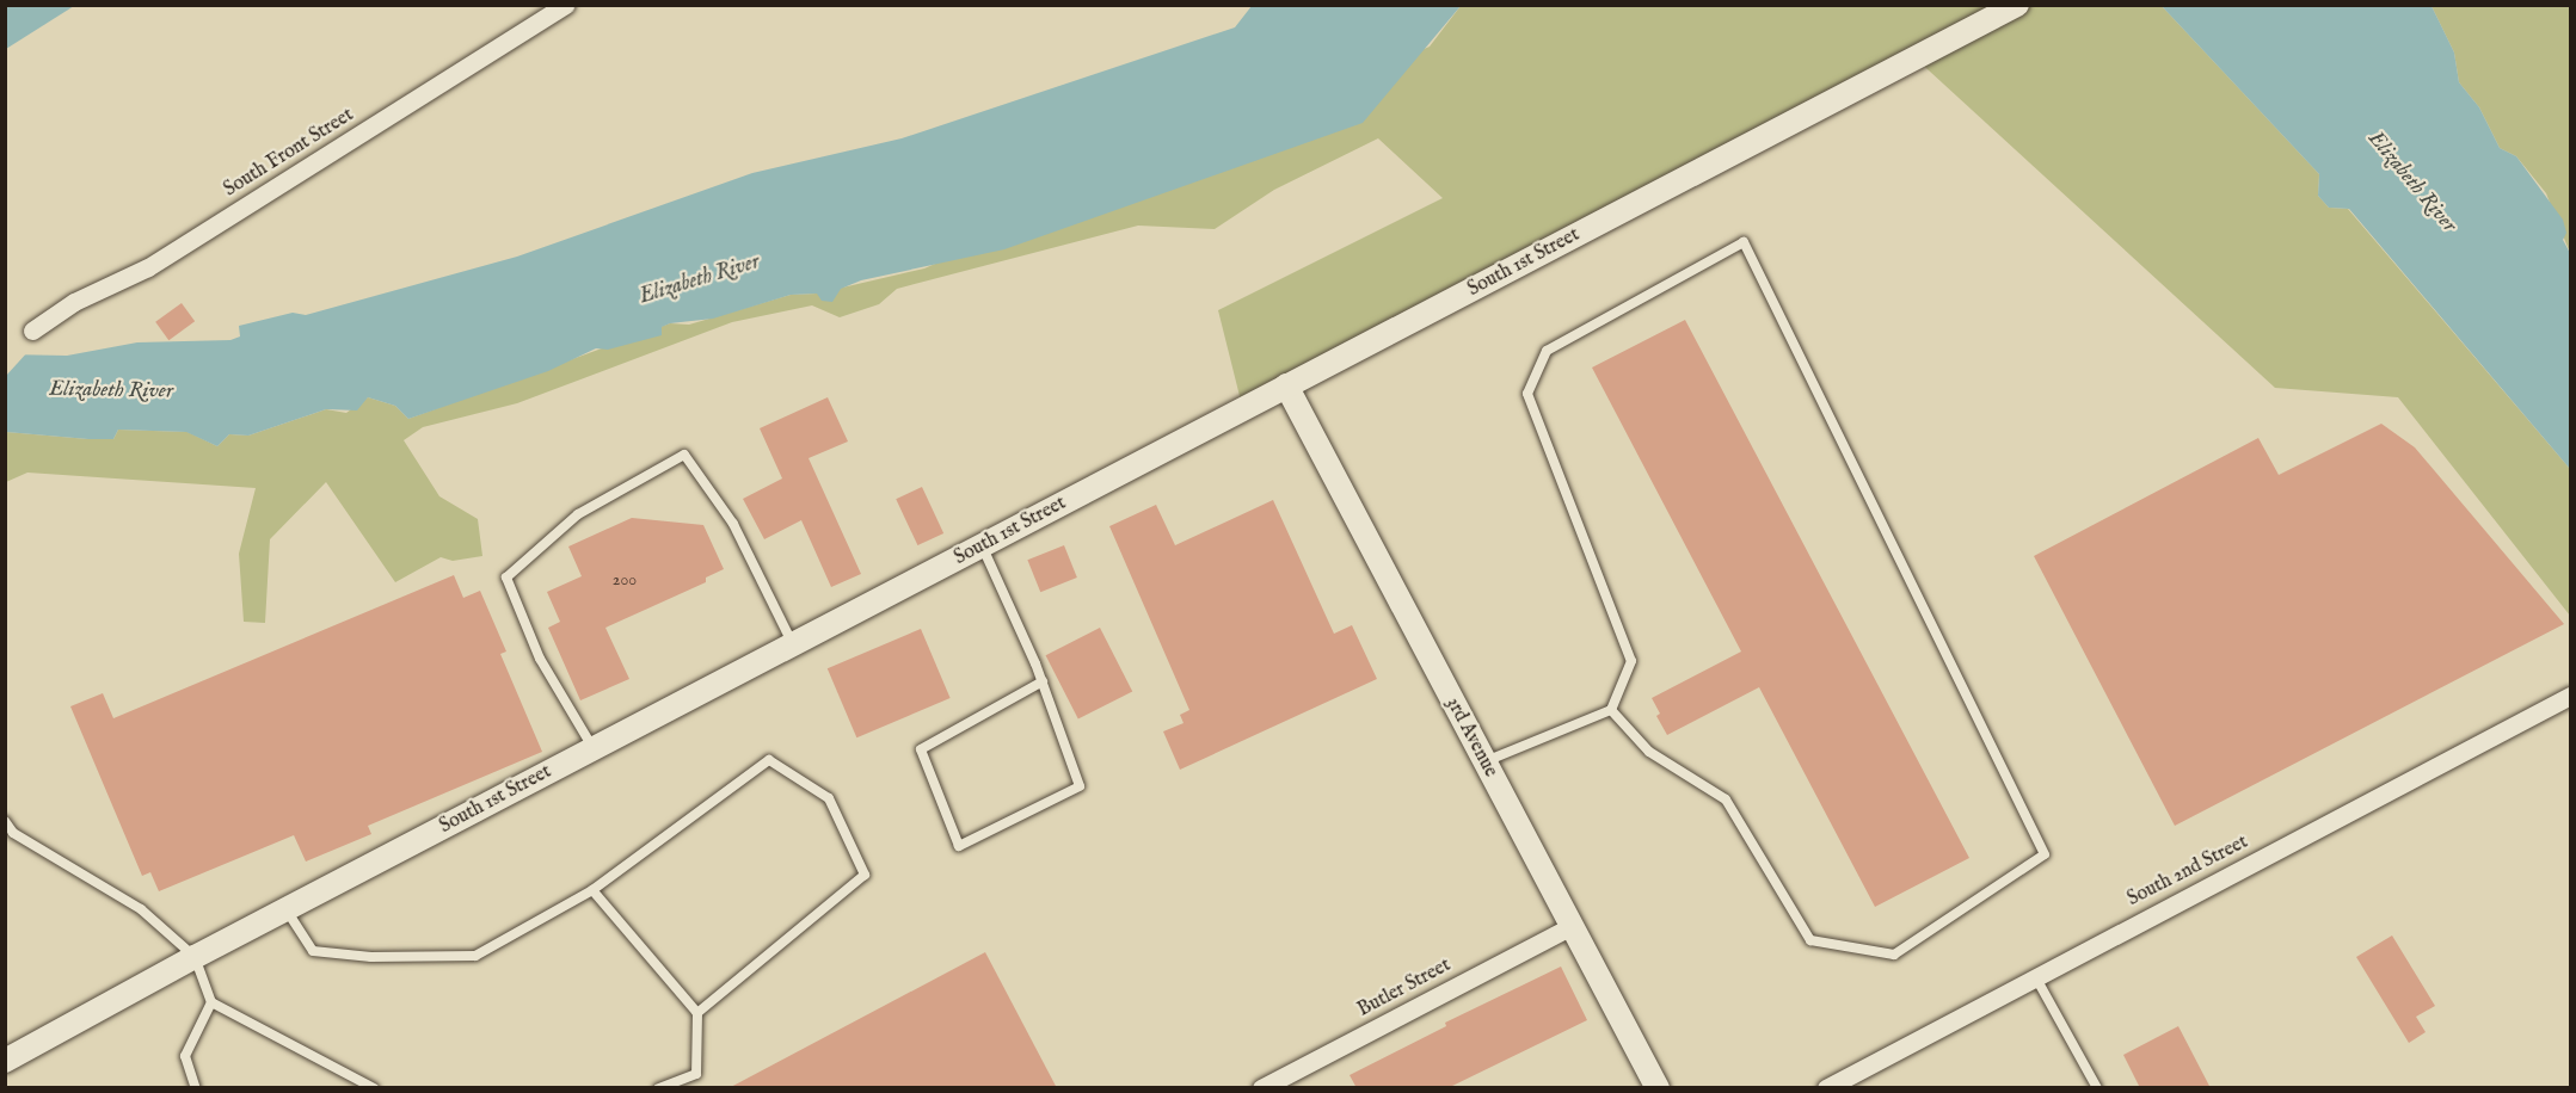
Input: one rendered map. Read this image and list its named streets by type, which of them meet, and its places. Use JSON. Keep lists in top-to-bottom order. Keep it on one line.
{"streets":{"street":["South Front Street","South 1st Street","3rd Avenue","South 2nd Street","Butler Street"]},"crossings":[["South 1st Street","3rd Avenue"],["3rd Avenue","Butler Street"]],"water":["Elizabeth River"],"house_numbers":["200"]}
